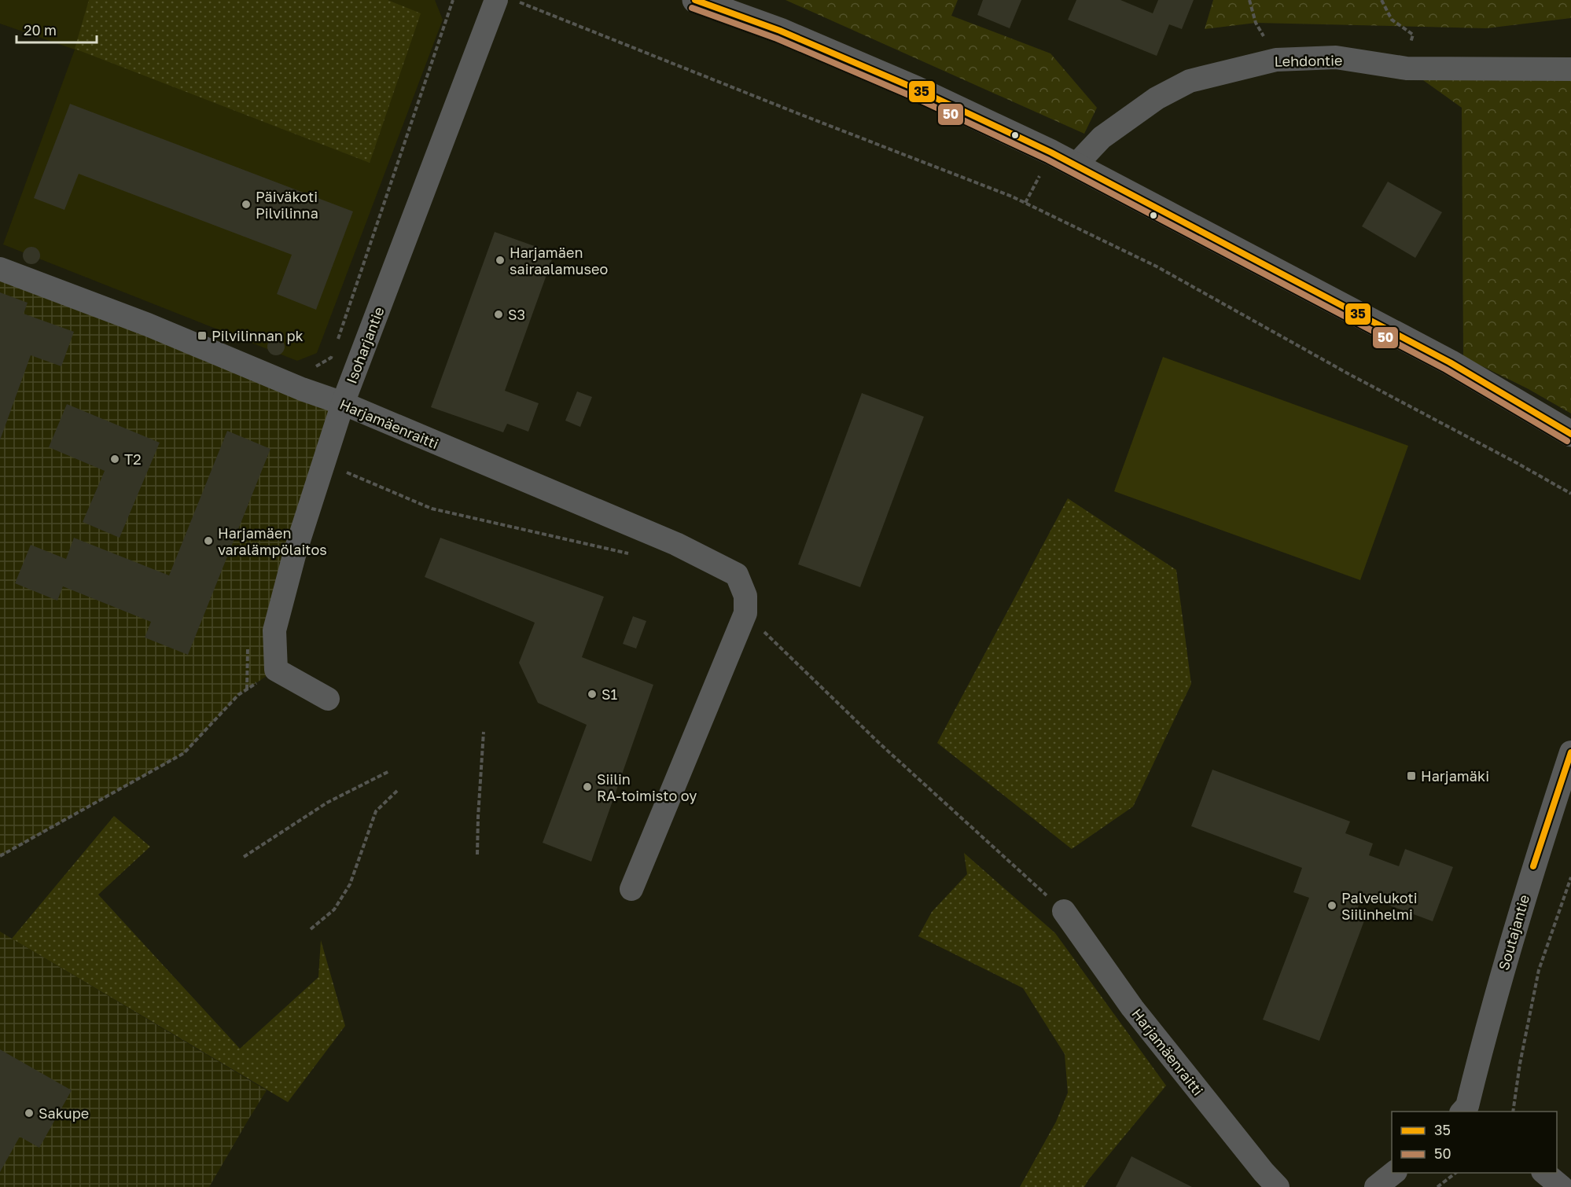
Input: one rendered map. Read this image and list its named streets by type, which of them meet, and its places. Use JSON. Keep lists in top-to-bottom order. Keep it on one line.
{"streets":{"street":["Lehdontie","Isoharjantie","Harjamäenraitti","Soutajantie"]},"crossings":[["Isoharjantie","Harjamäenraitti"]],"places":{"other":["Päiväkoti Pilvilinna","Harjamäen sairaalamuseo","S3","T2","Harjamäen varalämpölaitos","S1","Siilin RA-toimisto oy","Palvelukoti Siilinhelmi","Sakupe"],"transit":["Pilvilinnan pk","Harjamäki"]},"lines":["transit line 35","transit line 50"],"legend":["35","50"],"scale_bar":"20 m"}
